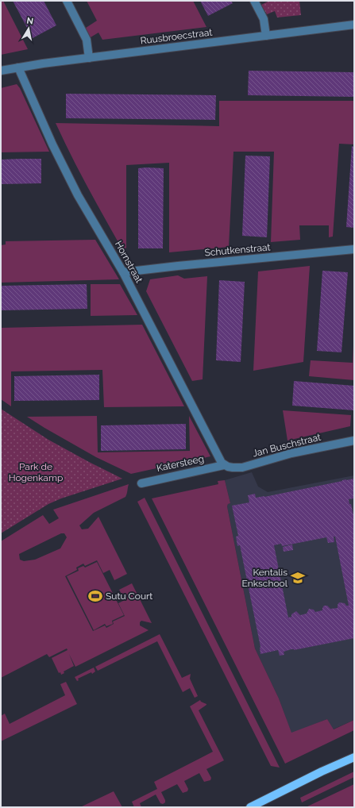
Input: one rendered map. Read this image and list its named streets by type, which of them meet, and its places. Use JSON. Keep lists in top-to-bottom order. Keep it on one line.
{"streets":{"street":["Ruusbroecstraat","Schutkenstraat","Hornstraat","Jan Buschstraat","Katersteeg"]},"crossings":[["Ruusbroecstraat","Hornstraat"],["Schutkenstraat","Hornstraat"],["Hornstraat","Jan Buschstraat"],["Hornstraat","Katersteeg"],["Jan Buschstraat","Katersteeg"]],"parks":["Park de Hogenkamp"],"places":{"school or university":["Kentalis Enkschool"],"sports":["Sutu Court"]},"north":"top"}
